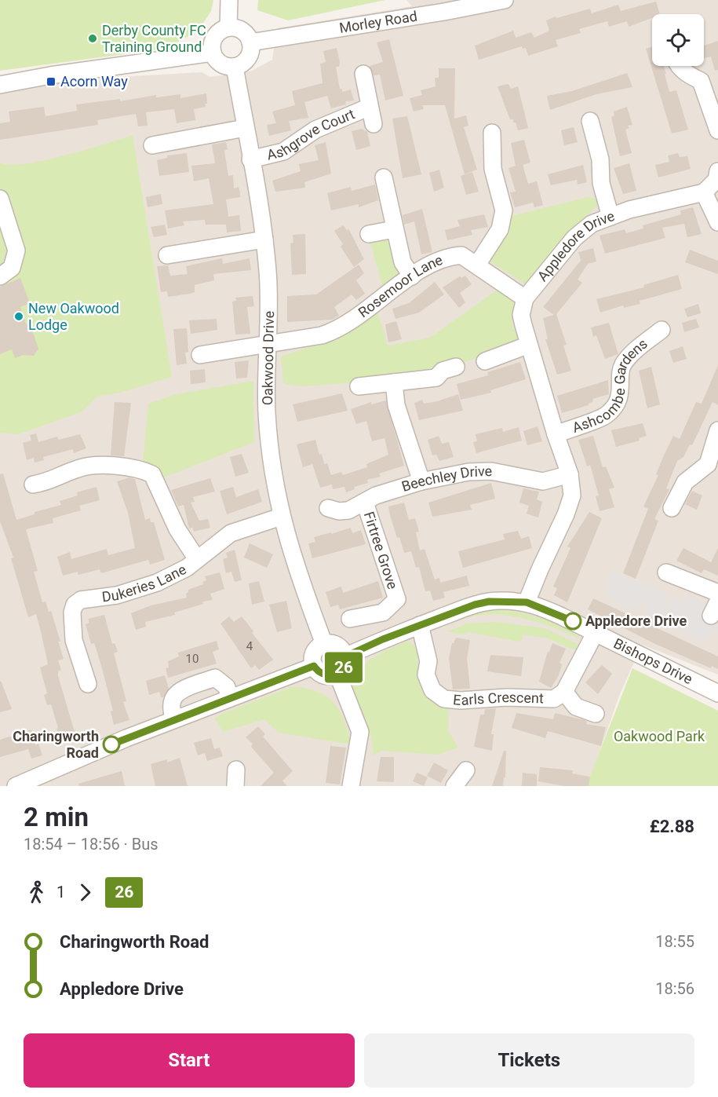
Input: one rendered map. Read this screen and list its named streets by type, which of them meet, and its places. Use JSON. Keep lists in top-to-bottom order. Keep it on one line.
{"streets":{"street":["Morley Road","Ashgrove Court","Appledore Drive","Rosemoor Lane","Oakwood Drive","Ashcombe Gardens","Beechley Drive","Firtree Grove","Dukeries Lane","Bishops Drive","Earls Crescent"]},"crossings":[["Morley Road","Oakwood Drive"],["Ashgrove Court","Oakwood Drive"],["Appledore Drive","Rosemoor Lane"],["Rosemoor Lane","Oakwood Drive"],["Oakwood Drive","Dukeries Lane"],["Oakwood Drive","Bishops Drive"],["Beechley Drive","Firtree Grove"],["Bishops Drive","Earls Crescent"]],"parks":["Oakwood Park"],"places":{"other":["Derby County FC Training Ground","New Oakwood Lodge","Appledore Drive","Charingworth Road"],"transit":["Acorn Way"]},"lines":["bus line 26"],"house_numbers":["4","10"],"page":{"on_map":"26","heading":["2 min","18:54 – 18:56 · Bus","£2.88"],"legs":["1","26"],"list":[{"name":"Charingworth Road","value":"18:55"},{"name":"Appledore Drive","value":"18:56"}],"buttons":["Start","Tickets"]}}
